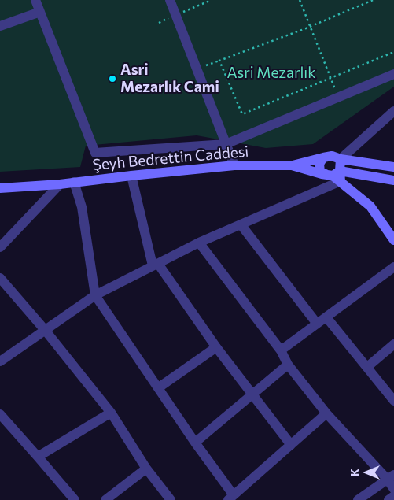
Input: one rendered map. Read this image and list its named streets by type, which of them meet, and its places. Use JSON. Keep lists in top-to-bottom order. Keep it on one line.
{"streets":{"main road":["Şeyh Bedrettin Caddesi"]},"parks":["Asri Mezarlık"],"places":["Asri Mezarlık Cami"],"north":"left"}
